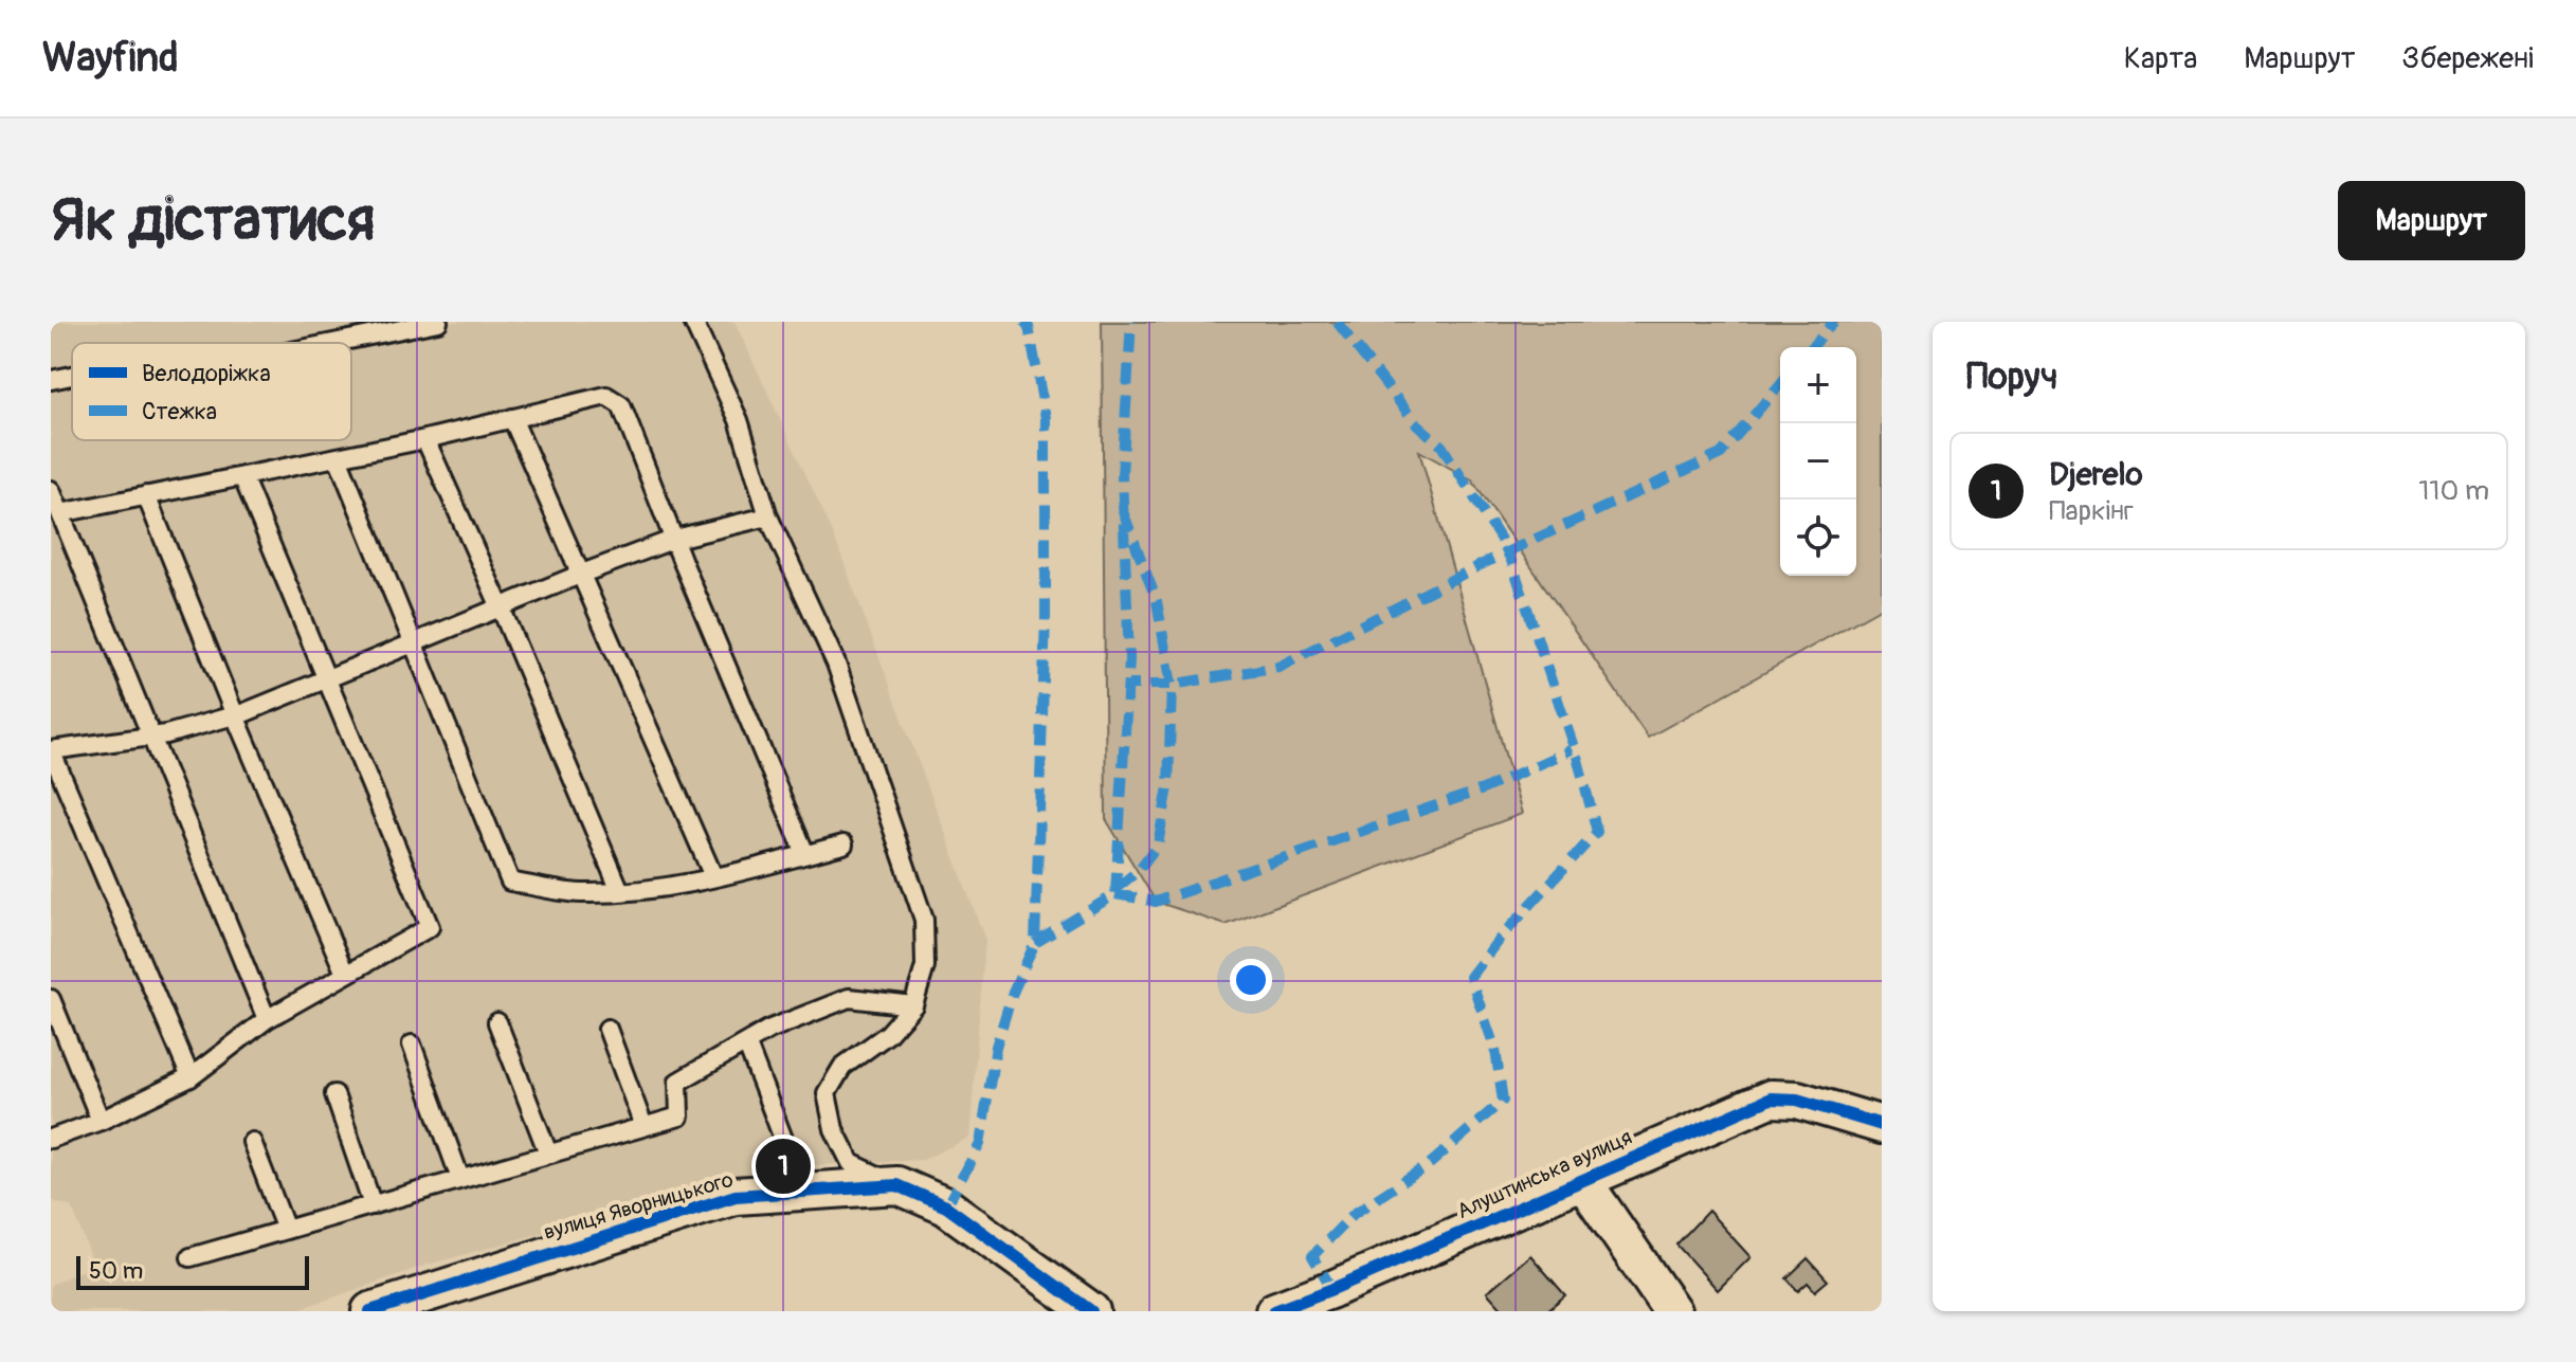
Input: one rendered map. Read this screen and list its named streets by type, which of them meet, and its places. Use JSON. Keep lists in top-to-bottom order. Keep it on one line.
{"streets":{"street":["Алуштинська вулиця","вулиця Яворницького"]},"legend":["Велодоріжка","Стежка"],"scale_bar":"50 m","page":{"header":"Wayfind","nav":["Карта","Маршрут","Збережені"],"buttons":"Маршрут","title":"Як дістатися","heading":"Поруч","map_buttons":["+","−"],"list":[{"mark":"1","name":"Djerelo","note":"Паркінг","value":"110 m"}],"pins":"1","scale":"50 m"}}
